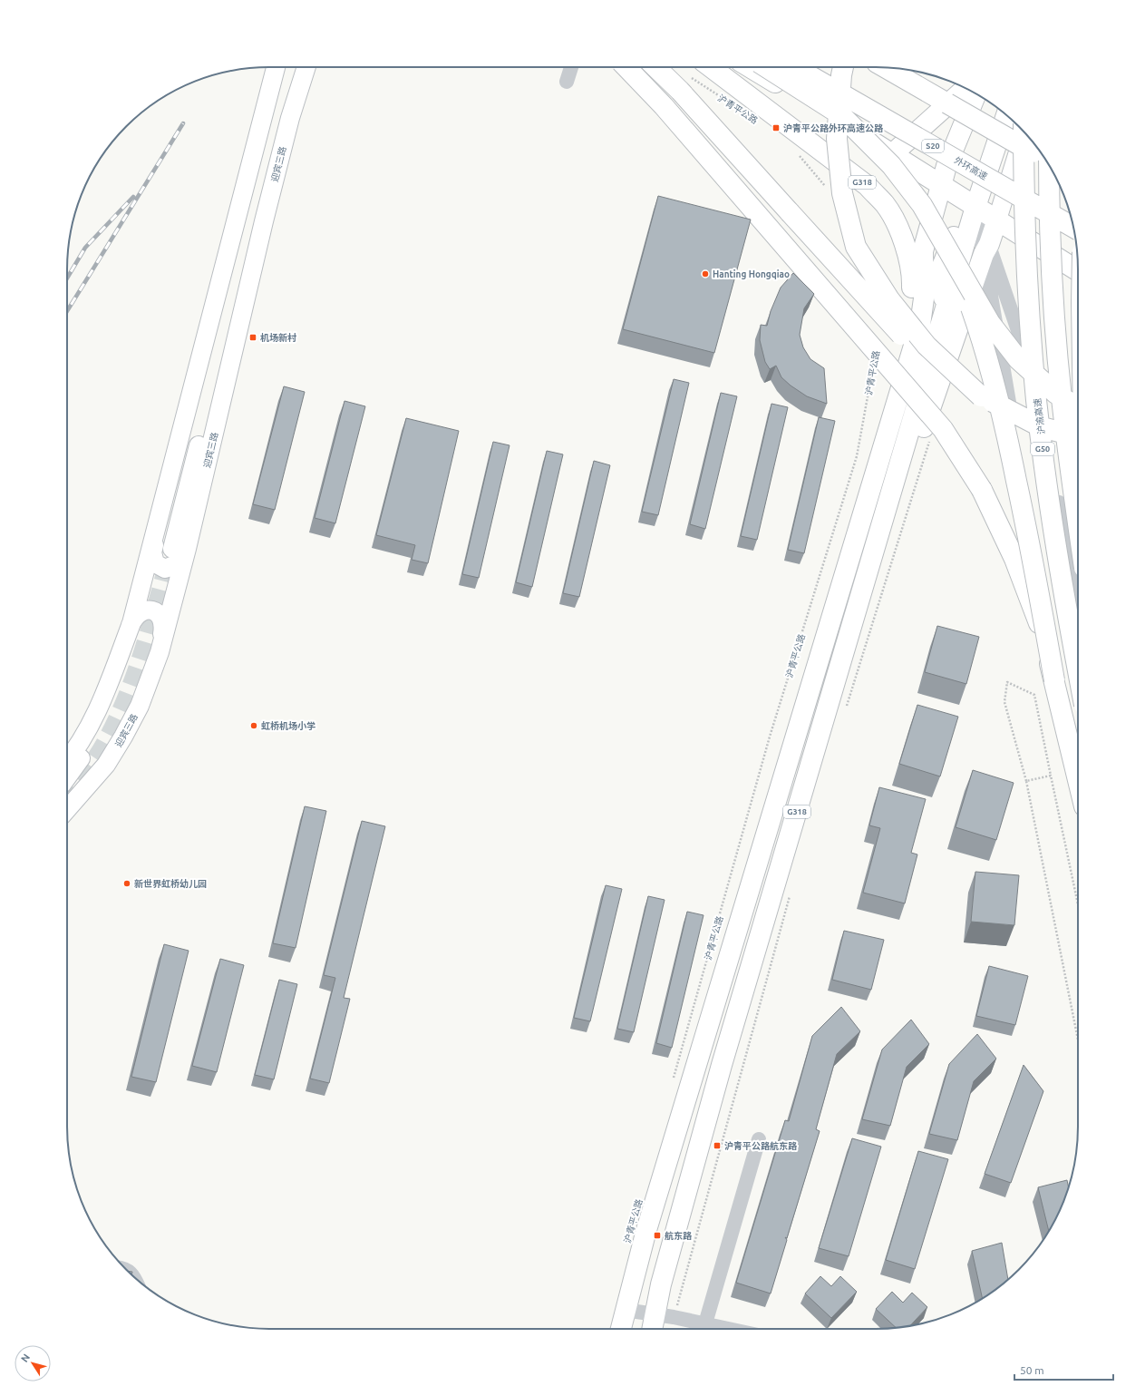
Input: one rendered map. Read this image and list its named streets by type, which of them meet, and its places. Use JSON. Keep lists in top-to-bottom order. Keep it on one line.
{"streets":{"highway":["沪青平公路","S20","外环高速","G318","沪渝高速","G50"],"main road":["迎宾三路"]},"places":{"transit":["沪青平公路外环高速公路","机场新村","沪青平公路航东路","航东路"],"other":["Hanting Hongqiao","虹桥机场小学","新世界虹桥幼儿园"]},"scale_bar":"50 m","north":"top left"}
